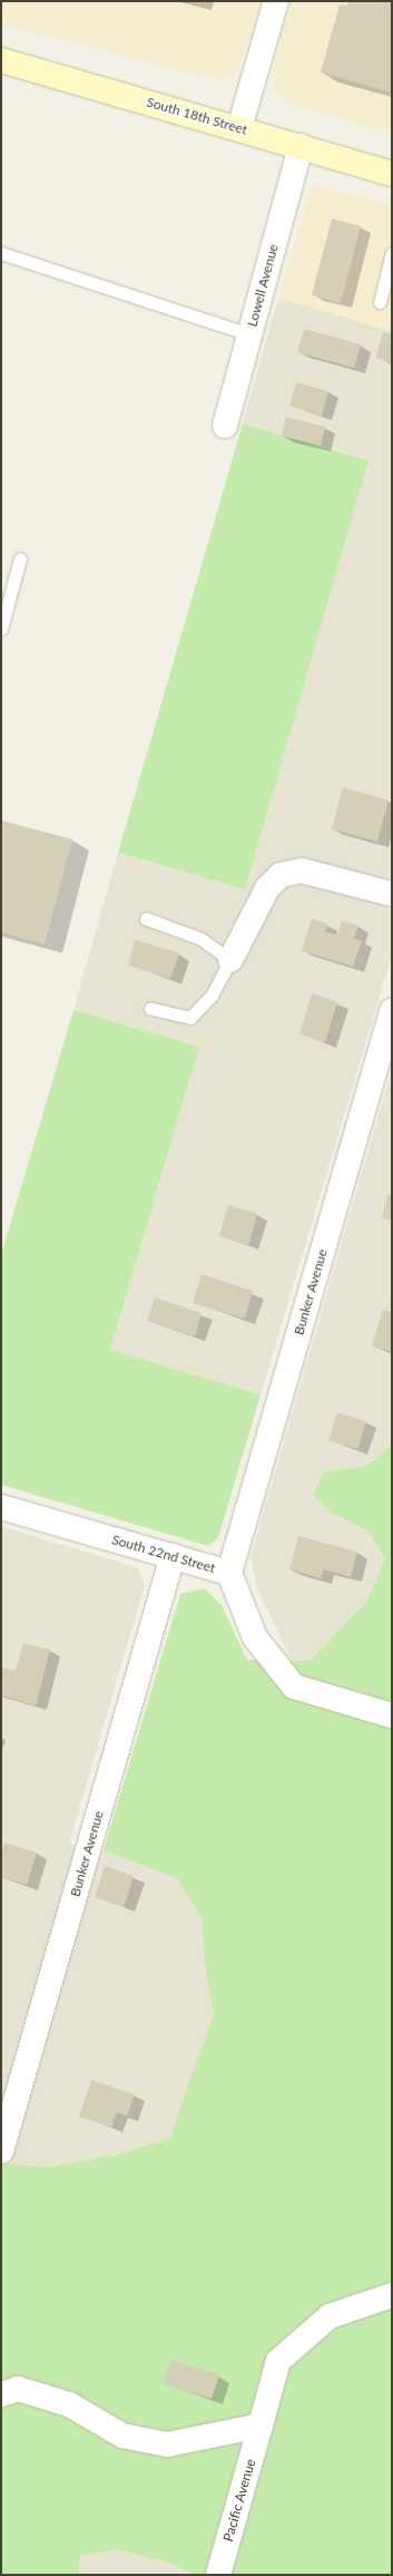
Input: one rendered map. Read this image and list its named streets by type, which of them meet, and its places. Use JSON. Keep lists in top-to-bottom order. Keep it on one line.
{"streets":{"main road":["South 18th Street"],"street":["Lowell Avenue","Bunker Avenue","South 22nd Street","Pacific Avenue"]},"crossings":[["South 18th Street","Lowell Avenue"],["Bunker Avenue","South 22nd Street"]]}
